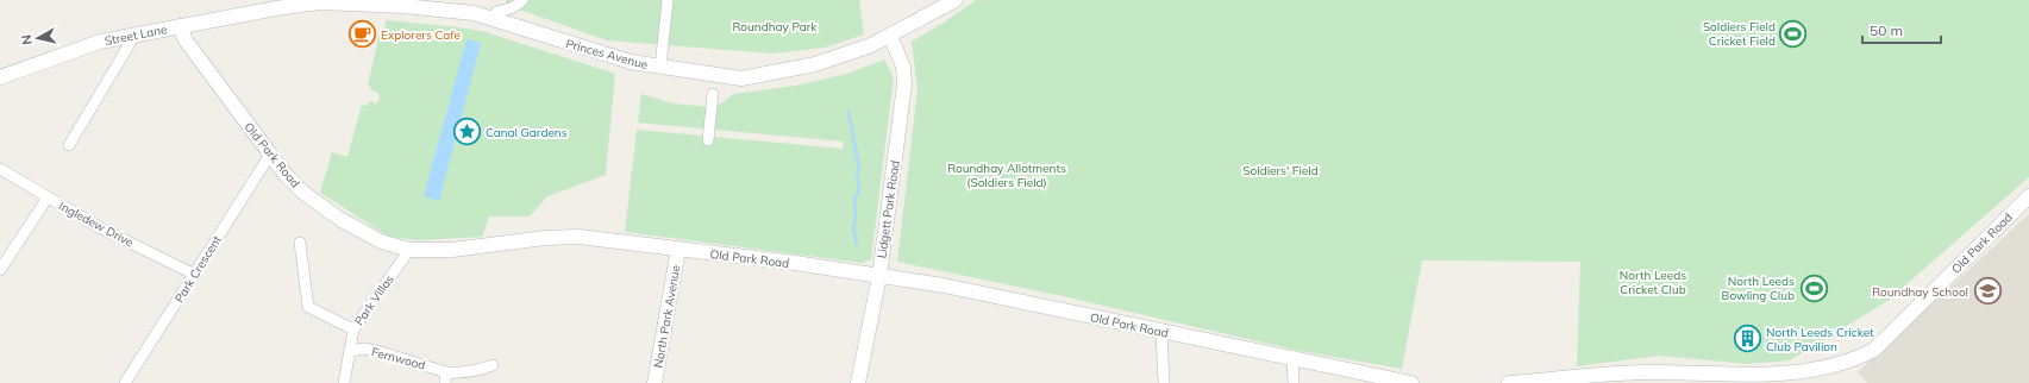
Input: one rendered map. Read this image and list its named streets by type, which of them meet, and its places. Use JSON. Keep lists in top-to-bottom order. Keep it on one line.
{"streets":{"street":["Street Lane","Princes Avenue","Old Park Road","Lidgett Park Road","Ingledew Drive","Park Crescent","Park Villas","North Park Avenue","Fernwood"]},"crossings":[["Street Lane","Princes Avenue"],["Street Lane","Old Park Road"],["Princes Avenue","Lidgett Park Road"],["Old Park Road","Lidgett Park Road"],["Old Park Road","Park Crescent"],["Old Park Road","Park Villas"],["Old Park Road","North Park Avenue"],["Ingledew Drive","Park Crescent"],["Park Villas","Fernwood"]],"parks":["Roundhay Park","Roundhay Allotments (Soldiers Field)","Soldiers' Field","North Leeds Cricket Club"],"places":{"sports":["Soldiers Field Cricket Field","North Leeds Bowling Club"],"cafe":["Explorers Cafe"],"place":["Canal Gardens"],"school or university":["Roundhay School"],"building":["North Leeds Cricket Club Pavilion"]},"scale_bar":"50 m","north":"left"}
